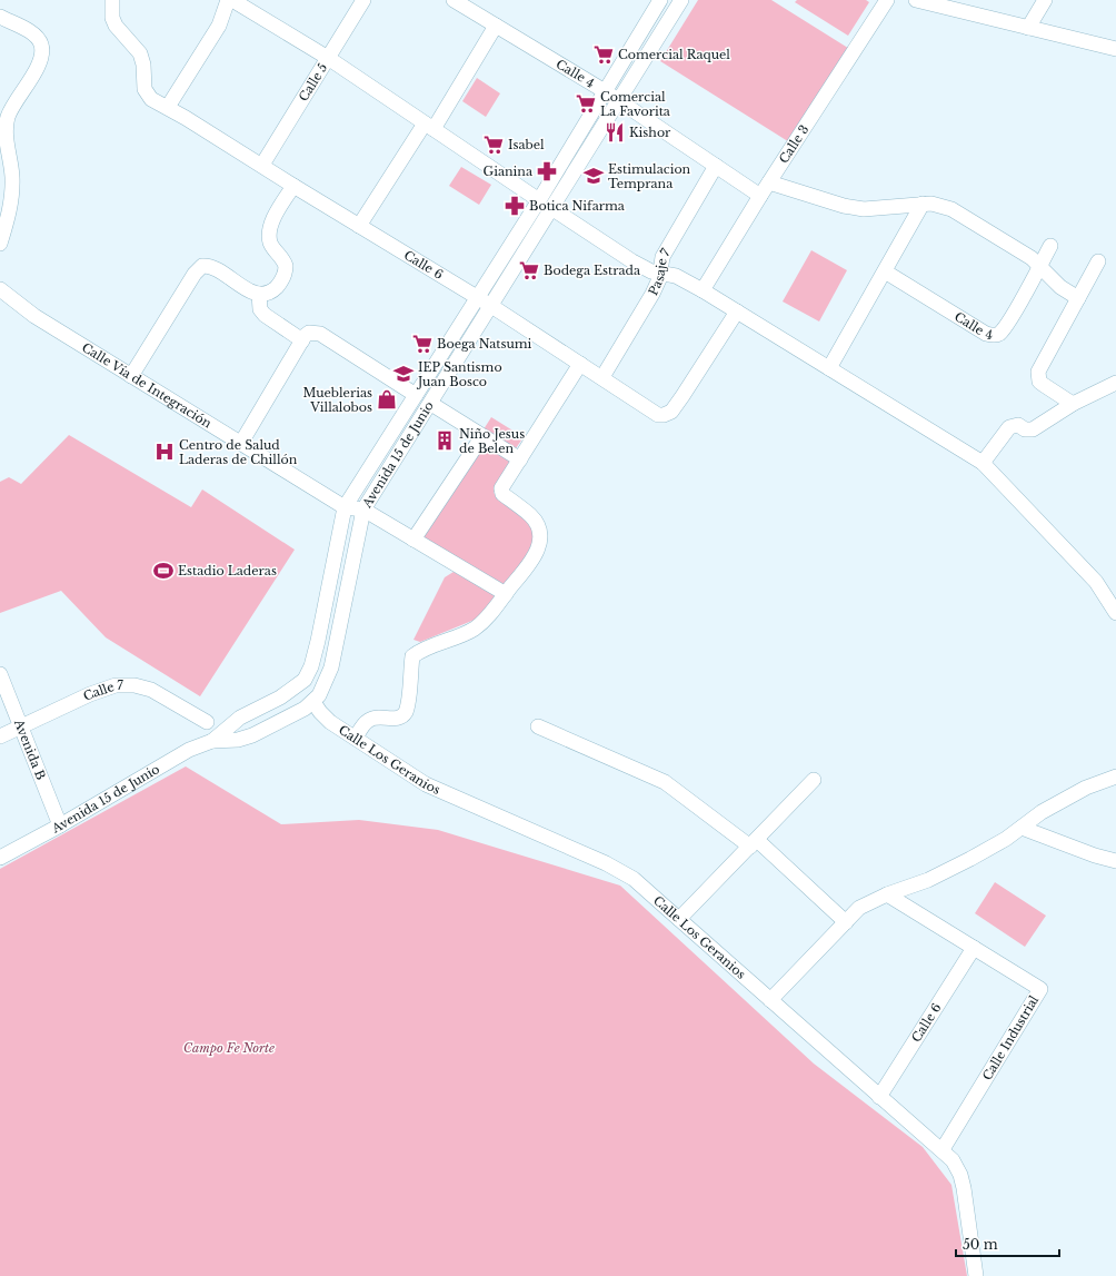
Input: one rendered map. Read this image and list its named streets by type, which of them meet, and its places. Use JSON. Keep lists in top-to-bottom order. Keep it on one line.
{"streets":{"street":["Calle 4","Calle 5","Calle 3","Calle 6","Pasaje 7","Calle Vía de Integración","Avenida 15 de Junio","Calle 7","Avenida B","Calle Los Geranios","Calle Industrial"]},"crossings":[["Calle 4","Calle 3"],["Calle 4","Pasaje 7"],["Calle 4","Avenida 15 de Junio"],["Calle 5","Calle 6"],["Calle 6","Pasaje 7"],["Calle 6","Avenida 15 de Junio"],["Calle 6","Calle Los Geranios"],["Calle 6","Calle Industrial"],["Calle Vía de Integración","Avenida 15 de Junio"],["Avenida 15 de Junio","Avenida B"],["Avenida 15 de Junio","Calle Los Geranios"],["Calle 7","Avenida B"],["Calle Los Geranios","Calle Industrial"]],"parks":["Campo Fe Norte"],"places":{"supermarket":["Comercial Raquel","Comercial La Favorita","Isabel","Bodega Estrada","Boega Natsumi"],"restaurant":["Kishor"],"pharmacy":["Gianina","Botica Nifarma"],"school or university":["Estimulacion Temprana","IEP Santismo Juan Bosco"],"shop":["Mueblerias Villalobos"],"building":["Niño Jesus de Belen"],"hospital":["Centro de Salud Laderas de Chillón"],"sports":["Estadio Laderas"]},"scale_bar":"50 m"}
